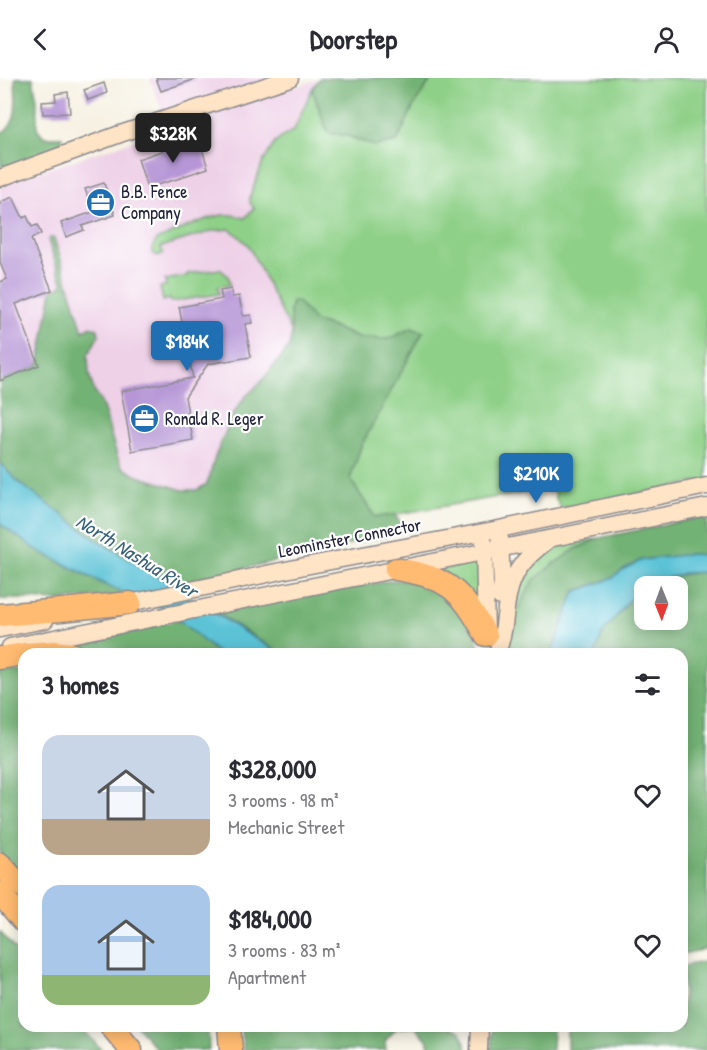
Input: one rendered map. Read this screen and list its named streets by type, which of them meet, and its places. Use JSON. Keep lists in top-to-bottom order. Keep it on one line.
{"streets":{"main road":["Leominster Connector"]},"water":["North Nashua River"],"places":{"office":["B.B. Fence Company","Ronald R. Leger"]},"north":"bottom","page":{"header":"Doorstep","price":["$328K","$184K","$210K"],"heading":"3 homes","list":[{"name":"$328,000","note":"3 rooms · 98 m² · Mechanic Street"},{"name":"$184,000","note":"3 rooms · 83 m² · Apartment"}]}}
